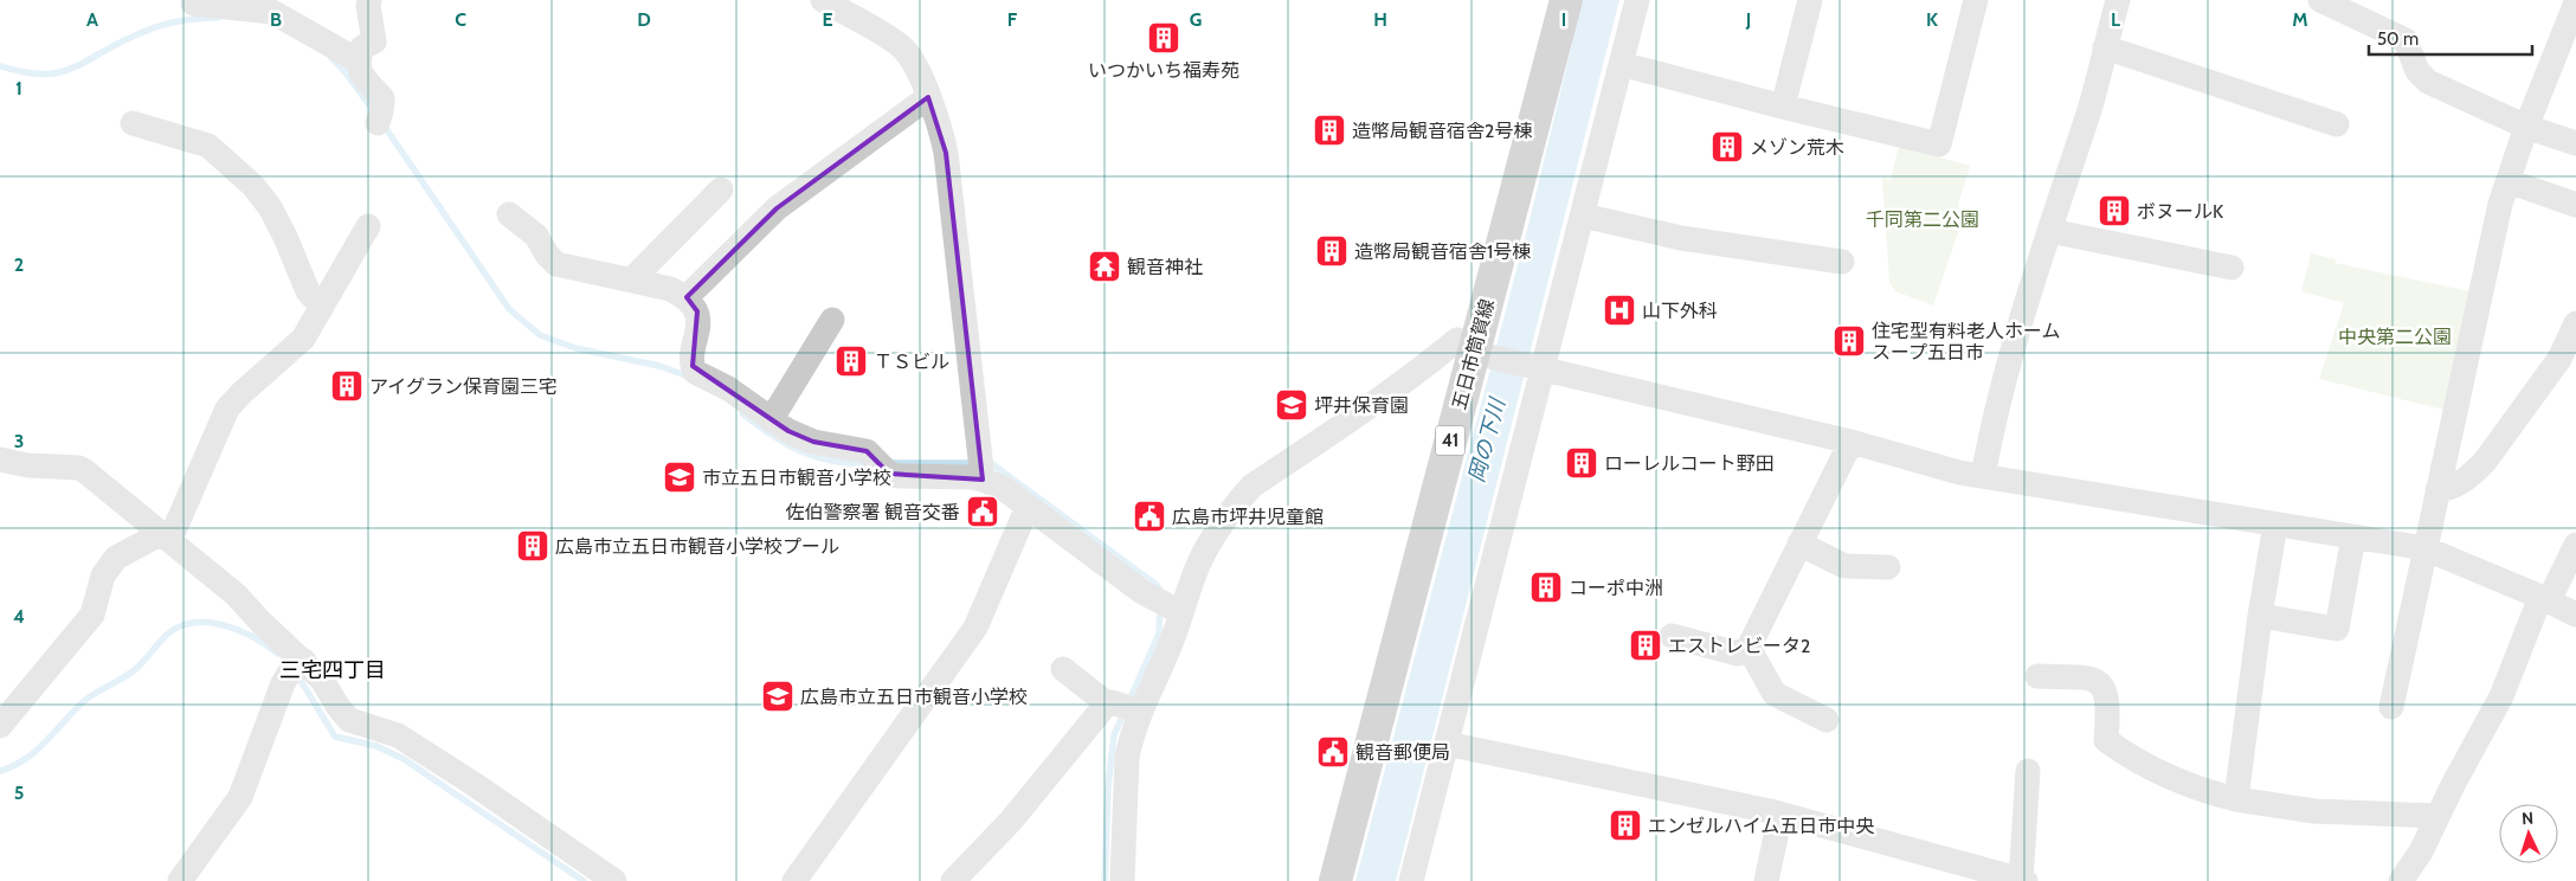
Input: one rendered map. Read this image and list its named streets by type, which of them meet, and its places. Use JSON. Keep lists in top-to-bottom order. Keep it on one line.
{"streets":{"main road":["五日市筒賀線","41"]},"districts":["三宅四丁目"],"water":["岡の下川"],"parks":["千同第二公園","中央第二公園"],"places":{"building":["いつかいち福寿苑","造幣局観音宿舎2号棟","メゾン荒木","ボヌールK","造幣局観音宿舎1号棟","住宅型有料老人ホーム スープ五日市","ＴＳビル","アイグラン保育園三宅","ローレルコート野田","広島市立五日市観音小学校プール","コーポ中洲","エストレビータ2","エンゼルハイム五日市中央"],"temple":["観音神社"],"hospital":["山下外科"],"school or university":["坪井保育園","市立五日市観音小学校","広島市立五日市観音小学校"],"public building":["佐伯警察署 観音交番","広島市坪井児童館","観音郵便局"]},"scale_bar":"50 m","north":"top","grid":{"columns":["A","B","C","D","E","F","G","H","I","J","K","L","M"],"rows":["1","2","3","4","5"]}}
